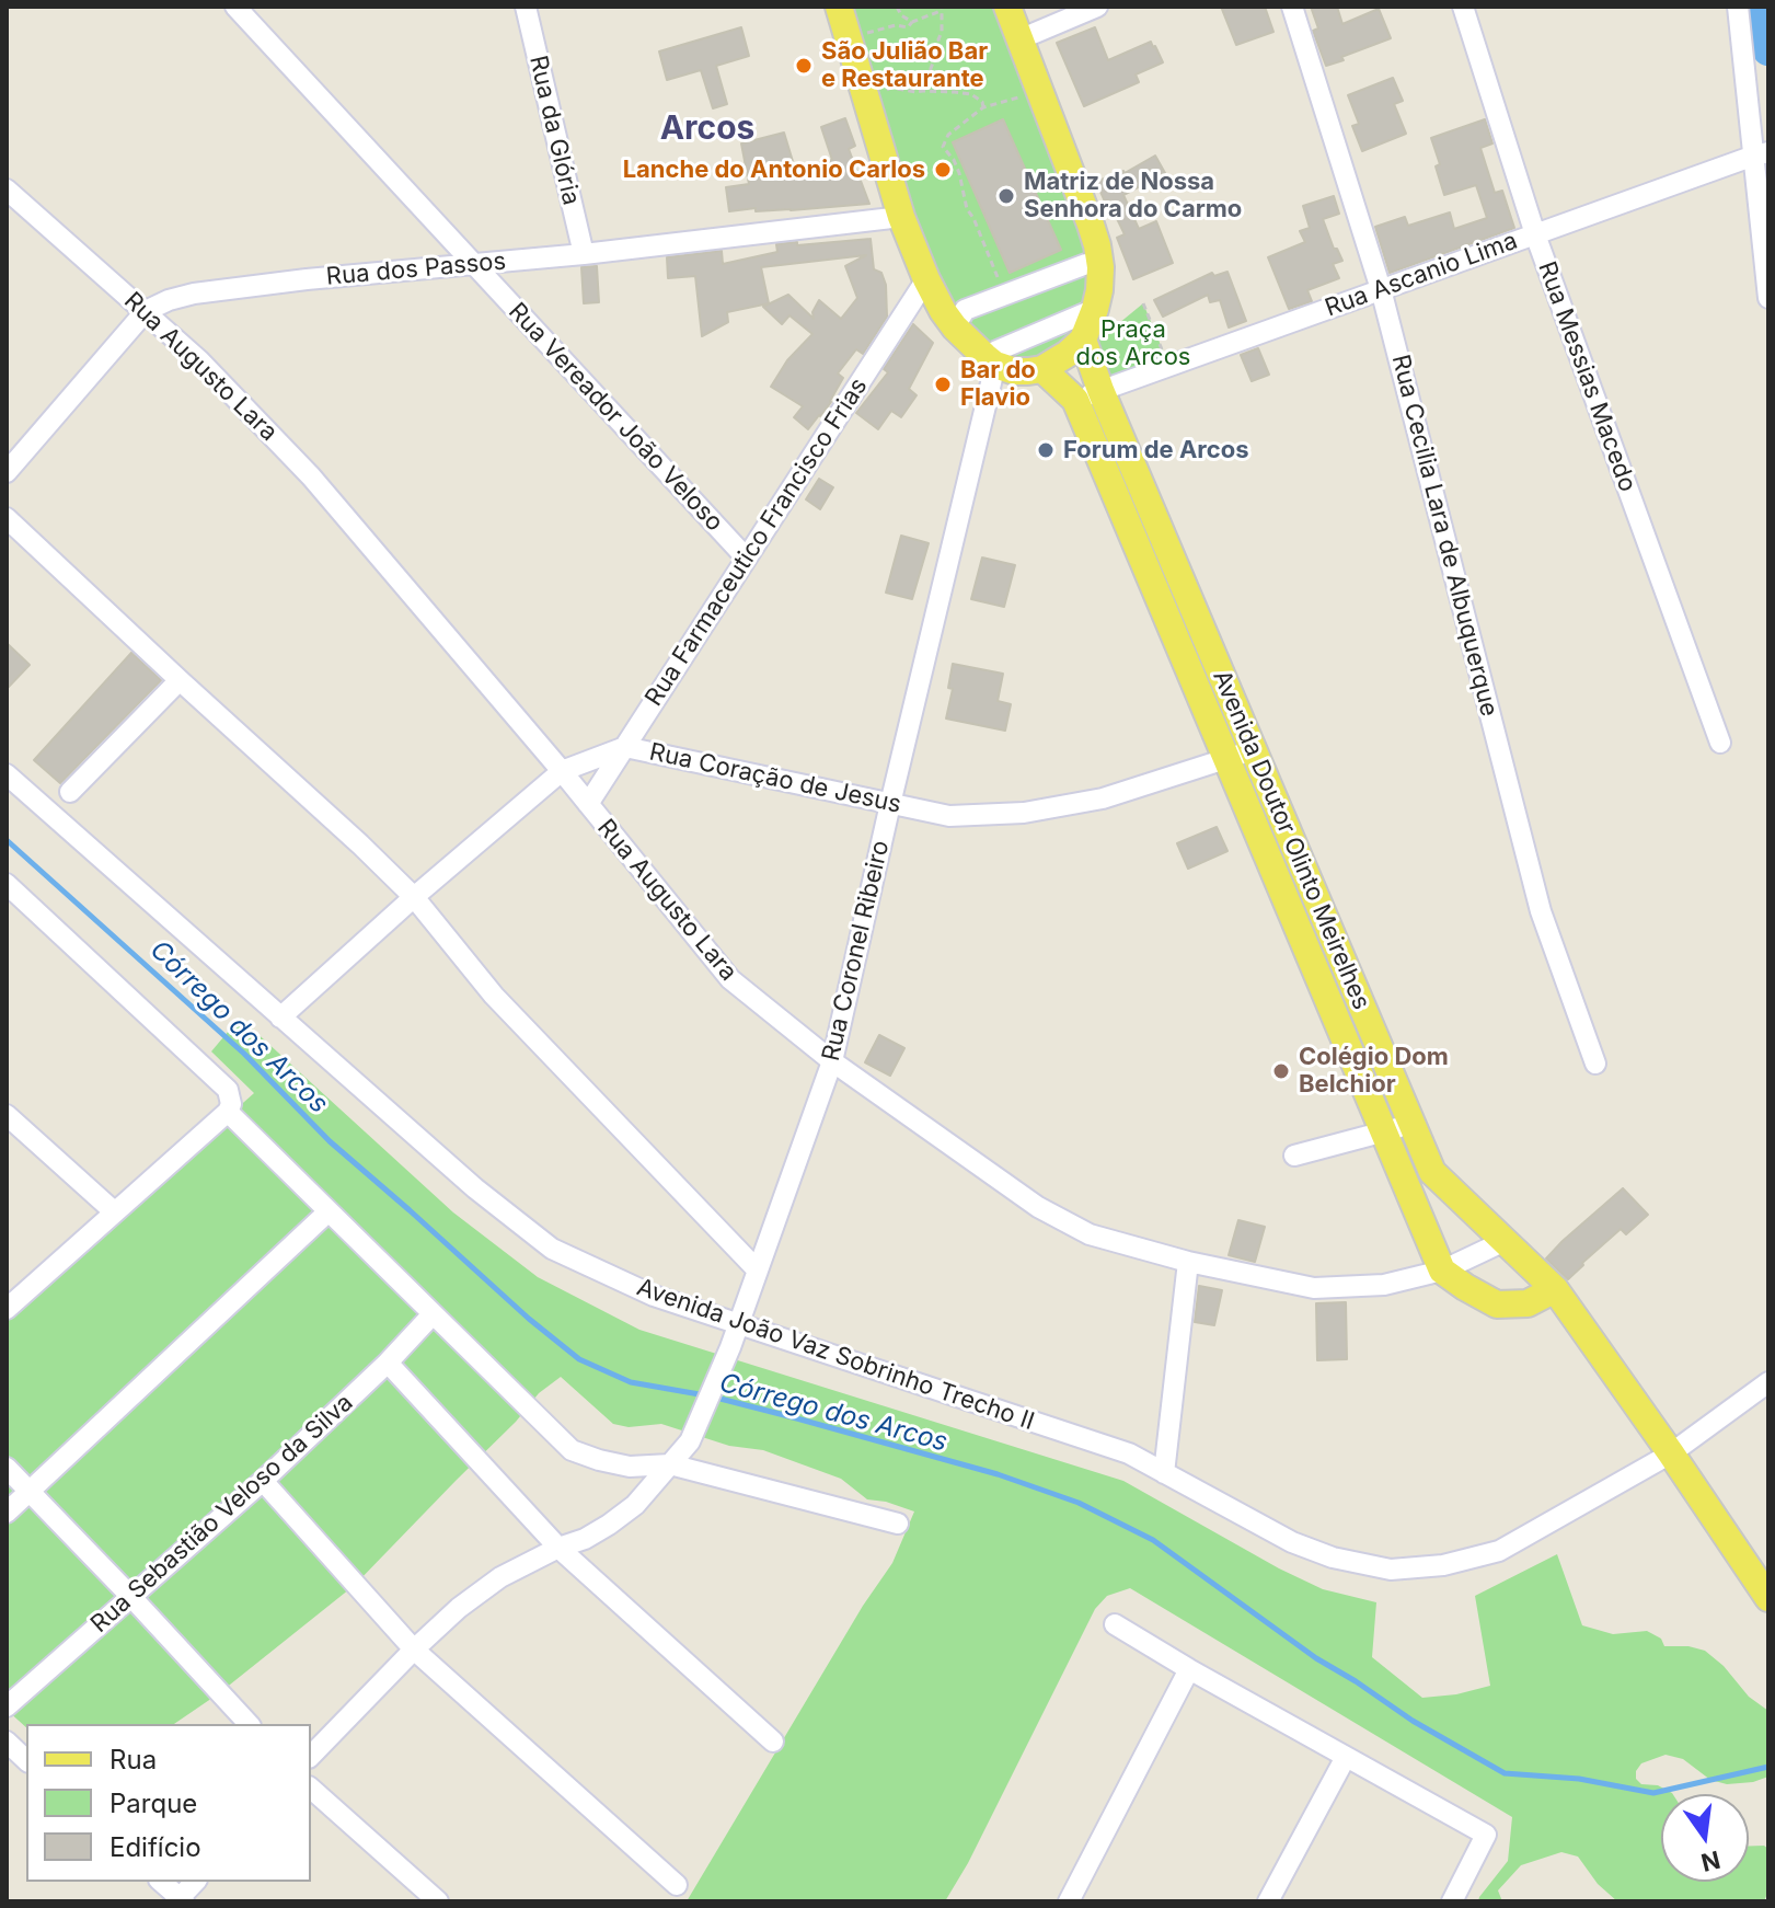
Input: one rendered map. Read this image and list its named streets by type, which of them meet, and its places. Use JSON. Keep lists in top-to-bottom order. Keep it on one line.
{"streets":{"main road":["Avenida Doutor Olinto Meirelhes"],"street":["Rua da Glória","Rua dos Passos","Rua Ascanio Lima","Rua Augusto Lara","Rua Messias Macedo","Rua Vereador João Veloso","Rua Cecilia Lara de Albuquerque","Rua Farmaceutico Francisco Frias","Rua Coração de Jesus","Rua Coronel Ribeiro","Avenida João Vaz Sobrinho Trecho II","Rua Sebastião Veloso da Silva"]},"crossings":[["Rua da Glória","Rua dos Passos"],["Rua dos Passos","Rua Augusto Lara"],["Rua dos Passos","Rua Vereador João Veloso"],["Rua Ascanio Lima","Rua Messias Macedo"],["Rua Ascanio Lima","Rua Cecilia Lara de Albuquerque"],["Rua Ascanio Lima","Avenida Doutor Olinto Meirelhes"],["Rua Augusto Lara","Rua Farmaceutico Francisco Frias"],["Rua Augusto Lara","Rua Coração de Jesus"],["Rua Augusto Lara","Avenida Doutor Olinto Meirelhes"],["Rua Augusto Lara","Rua Coronel Ribeiro"],["Rua Vereador João Veloso","Rua Farmaceutico Francisco Frias"],["Rua Farmaceutico Francisco Frias","Rua Coração de Jesus"],["Rua Coração de Jesus","Avenida Doutor Olinto Meirelhes"],["Rua Coração de Jesus","Rua Coronel Ribeiro"],["Rua Coração de Jesus","Avenida João Vaz Sobrinho Trecho II"],["Avenida Doutor Olinto Meirelhes","Avenida João Vaz Sobrinho Trecho II"],["Rua Coronel Ribeiro","Avenida João Vaz Sobrinho Trecho II"]],"districts":["Arcos"],"water":["Córrego dos Arcos"],"parks":["Praça dos Arcos"],"places":["São Julião Bar e Restaurante","Lanche do Antonio Carlos","Matriz de Nossa Senhora do Carmo","Bar do Flavio","Forum de Arcos","Colégio Dom Belchior"],"legend":["Rua","Parque","Edifício"],"north":"bottom"}
